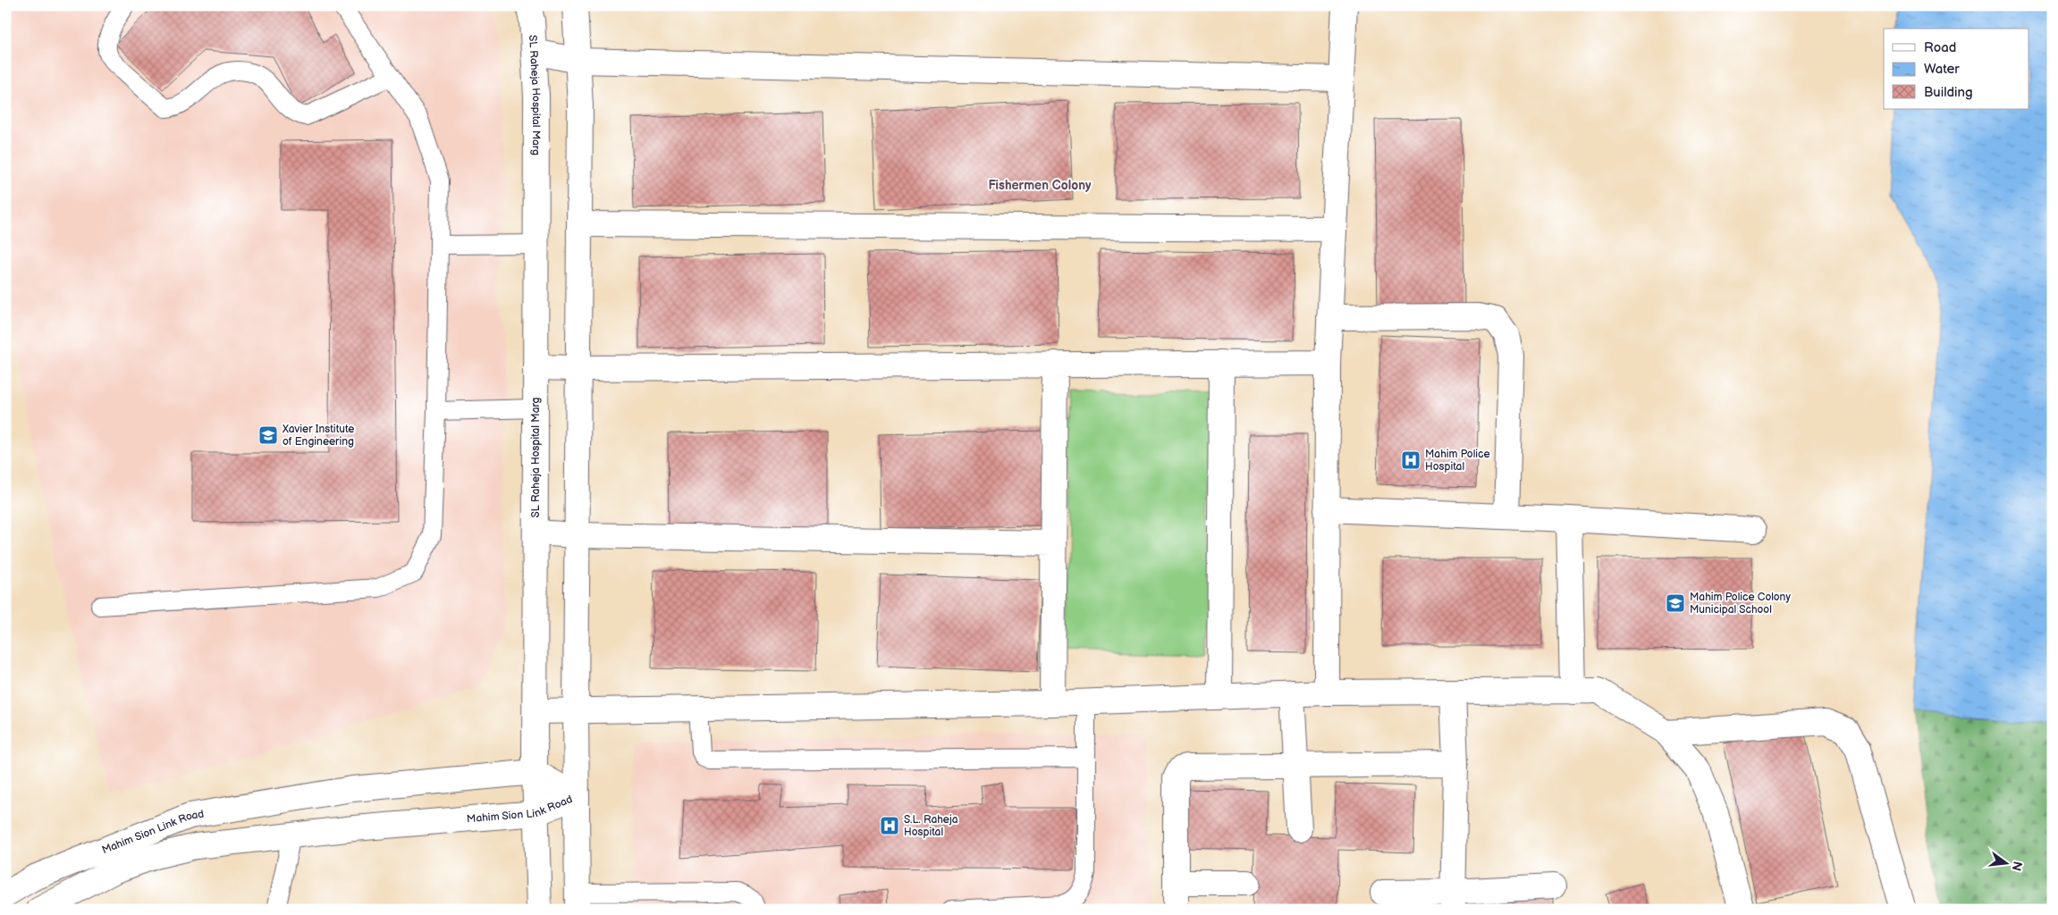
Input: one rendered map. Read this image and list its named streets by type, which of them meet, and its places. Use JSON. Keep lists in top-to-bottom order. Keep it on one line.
{"streets":{"street":["SL Raheja Hospital Marg","Mahim Sion Link Road"]},"crossings":[["SL Raheja Hospital Marg","Mahim Sion Link Road"]],"districts":["Fishermen Colony"],"places":{"school or university":["Xavier Institute of Engineering","Mahim Police Colony Municipal School"],"hospital":["Mahim Police Hospital","S.L. Raheja Hospital"]},"legend":["Road","Water","Building"],"north":"right"}
